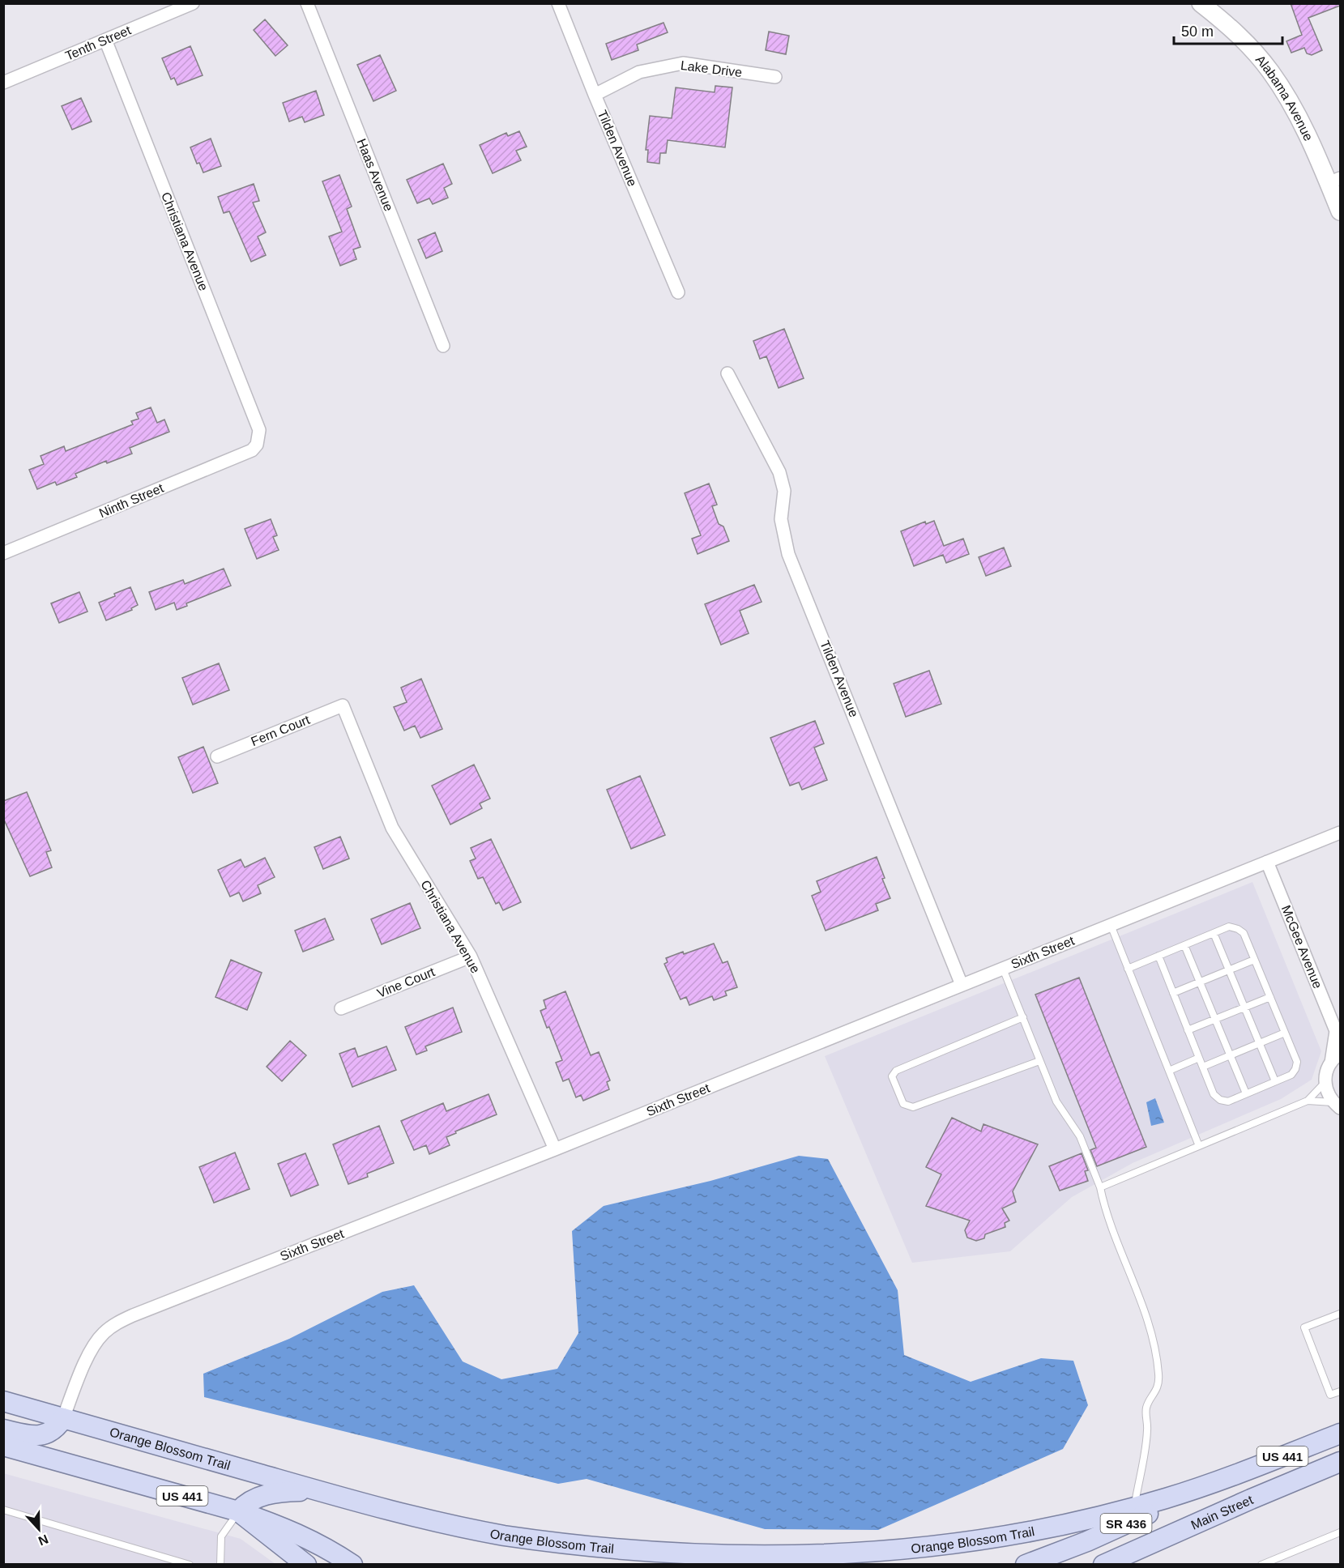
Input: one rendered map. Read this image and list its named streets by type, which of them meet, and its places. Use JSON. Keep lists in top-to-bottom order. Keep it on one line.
{"streets":{"main road":["Orange Blossom Trail","US 441","Main Street","SR 436"],"street":["Tenth Street","Lake Drive","Alabama Avenue","Tilden Avenue","Haas Avenue","Christiana Avenue","Ninth Street","Fern Court","McGee Avenue","Sixth Street","Vine Court"]},"crossings":[["Tenth Street","Christiana Avenue"],["Lake Drive","Tilden Avenue"],["Tilden Avenue","Sixth Street"],["Christiana Avenue","Ninth Street"],["Christiana Avenue","Fern Court"],["Christiana Avenue","Sixth Street"],["Christiana Avenue","Vine Court"],["McGee Avenue","Sixth Street"],["Sixth Street","Orange Blossom Trail"],["Orange Blossom Trail","US 441"],["Orange Blossom Trail","SR 436"],["US 441","SR 436"]],"scale_bar":"50 m","north":"bottom"}
